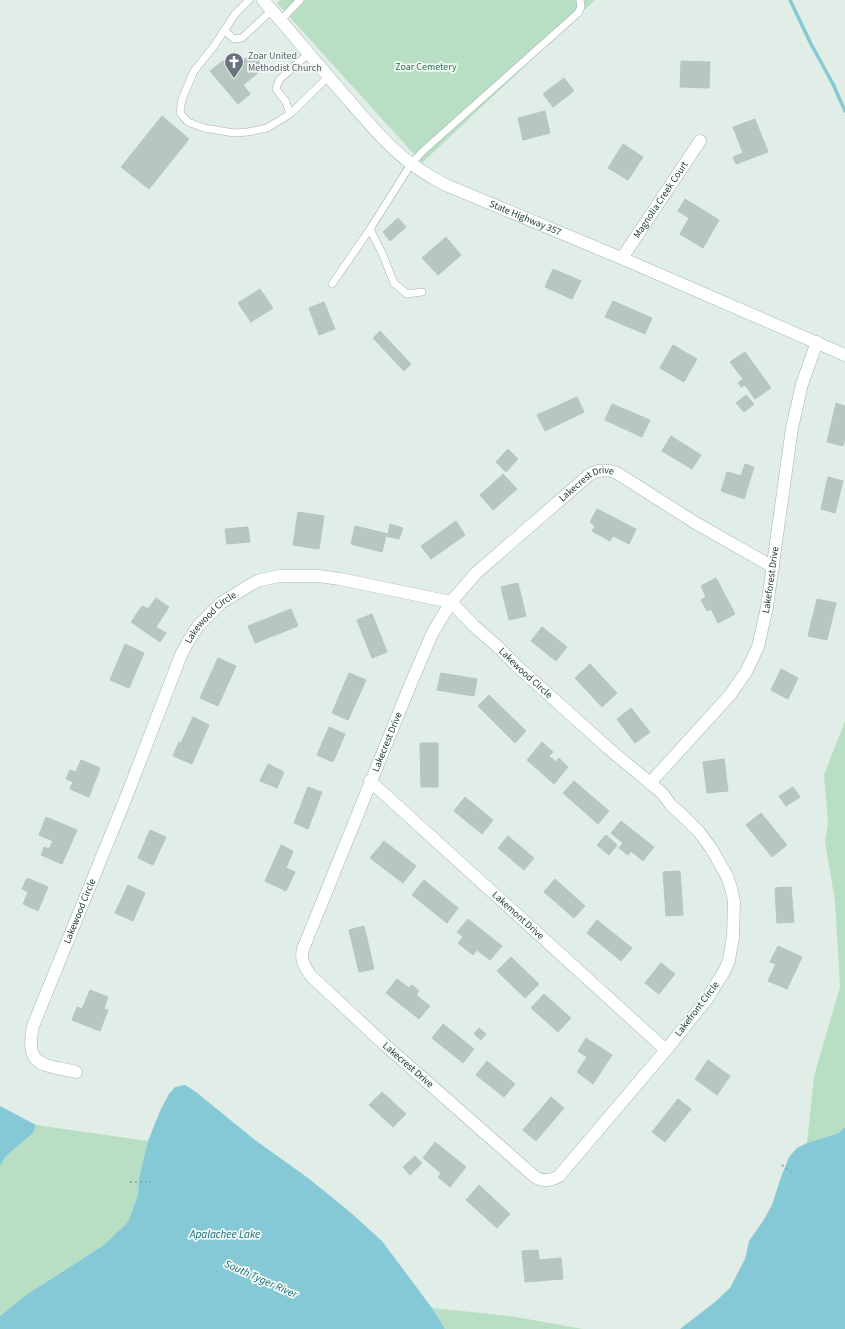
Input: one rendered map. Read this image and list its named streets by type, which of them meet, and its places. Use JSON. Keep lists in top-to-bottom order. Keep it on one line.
{"streets":{"street":["Magnolia Creek Court","State Highway 357","Lakecrest Drive","Lakeforest Drive","Lakewood Circle","Lakemont Drive","Lakefront Circle"]},"crossings":[["Magnolia Creek Court","State Highway 357"],["State Highway 357","Lakeforest Drive"],["Lakecrest Drive","Lakeforest Drive"],["Lakecrest Drive","Lakewood Circle"],["Lakecrest Drive","Lakemont Drive"],["Lakecrest Drive","Lakefront Circle"],["Lakeforest Drive","Lakewood Circle"],["Lakeforest Drive","Lakefront Circle"],["Lakewood Circle","Lakefront Circle"],["Lakemont Drive","Lakefront Circle"]],"water":["Apalachee Lake","South Tyger River"],"parks":["Zoar Cemetery"],"places":{"church":["Zoar United Methodist Church"]}}
